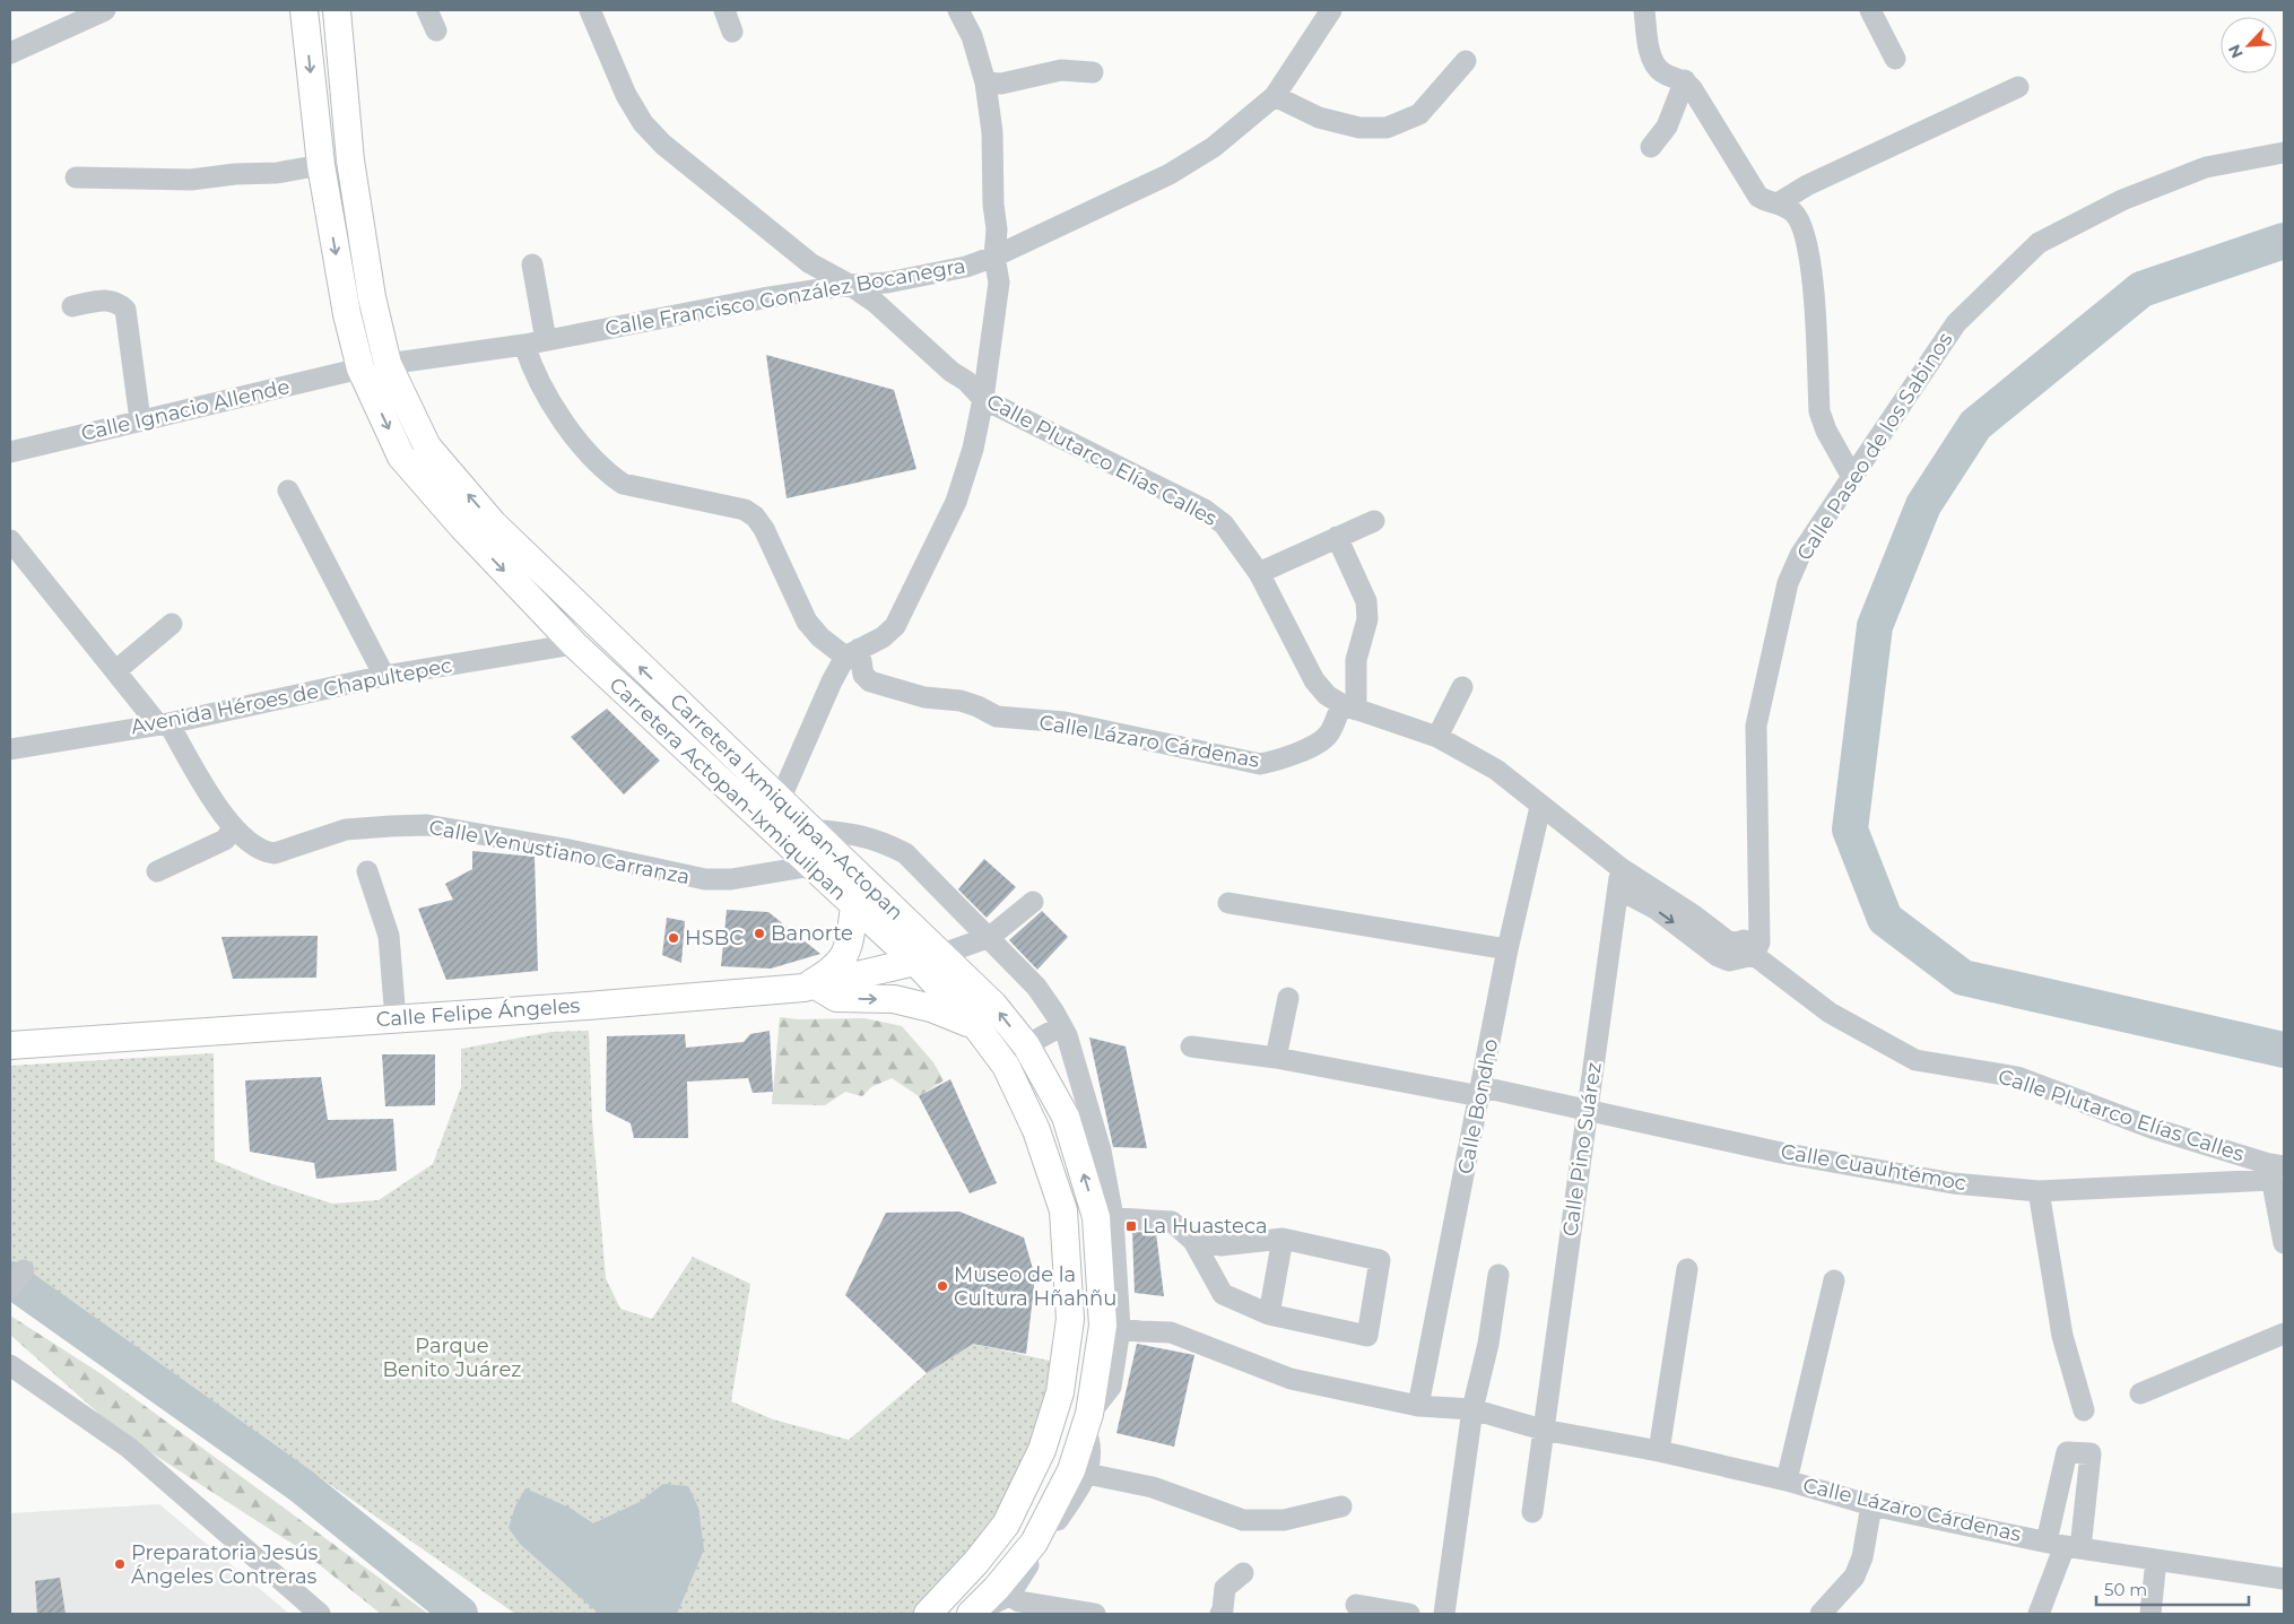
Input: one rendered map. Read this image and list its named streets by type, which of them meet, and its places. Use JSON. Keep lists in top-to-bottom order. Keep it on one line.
{"streets":{"main road":["Carretera Actopan-Ixmiquilpan","Carretera Ixmiquilpan-Actopan","Calle Felipe Ángeles"],"street":["Calle Francisco González Bocanegra","Calle Ignacio Allende","Calle Paseo de los Sabinos","Calle Plutarco Elías Calles","Avenida Héroes de Chapultepec","Calle Lázaro Cárdenas","Calle Venustiano Carranza","Calle Bondho","Calle Pino Suárez","Calle Cuauhtémoc"]},"crossings":[["Calle Francisco González Bocanegra","Calle Plutarco Elías Calles"],["Calle Francisco González Bocanegra","Carretera Ixmiquilpan-Actopan"],["Calle Ignacio Allende","Carretera Actopan-Ixmiquilpan"],["Calle Paseo de los Sabinos","Calle Plutarco Elías Calles"],["Calle Plutarco Elías Calles","Calle Lázaro Cárdenas"],["Calle Plutarco Elías Calles","Calle Bondho"],["Calle Plutarco Elías Calles","Calle Pino Suárez"],["Calle Plutarco Elías Calles","Calle Cuauhtémoc"],["Avenida Héroes de Chapultepec","Carretera Actopan-Ixmiquilpan"],["Calle Lázaro Cárdenas","Carretera Ixmiquilpan-Actopan"],["Calle Lázaro Cárdenas","Calle Bondho"],["Calle Lázaro Cárdenas","Calle Pino Suárez"],["Carretera Actopan-Ixmiquilpan","Calle Venustiano Carranza"],["Carretera Actopan-Ixmiquilpan","Calle Felipe Ángeles"],["Carretera Ixmiquilpan-Actopan","Calle Felipe Ángeles"],["Calle Bondho","Calle Cuauhtémoc"],["Calle Pino Suárez","Calle Cuauhtémoc"]],"one_way":["Carretera Actopan-Ixmiquilpan","Carretera Ixmiquilpan-Actopan"],"parks":["Parque Benito Juárez"],"places":{"other":["Banorte","HSBC","Museo de la Cultura Hñahñu","Preparatoria Jesús Ángeles Contreras"],"transit":["La Huasteca"]},"scale_bar":"50 m","north":"bottom left"}
